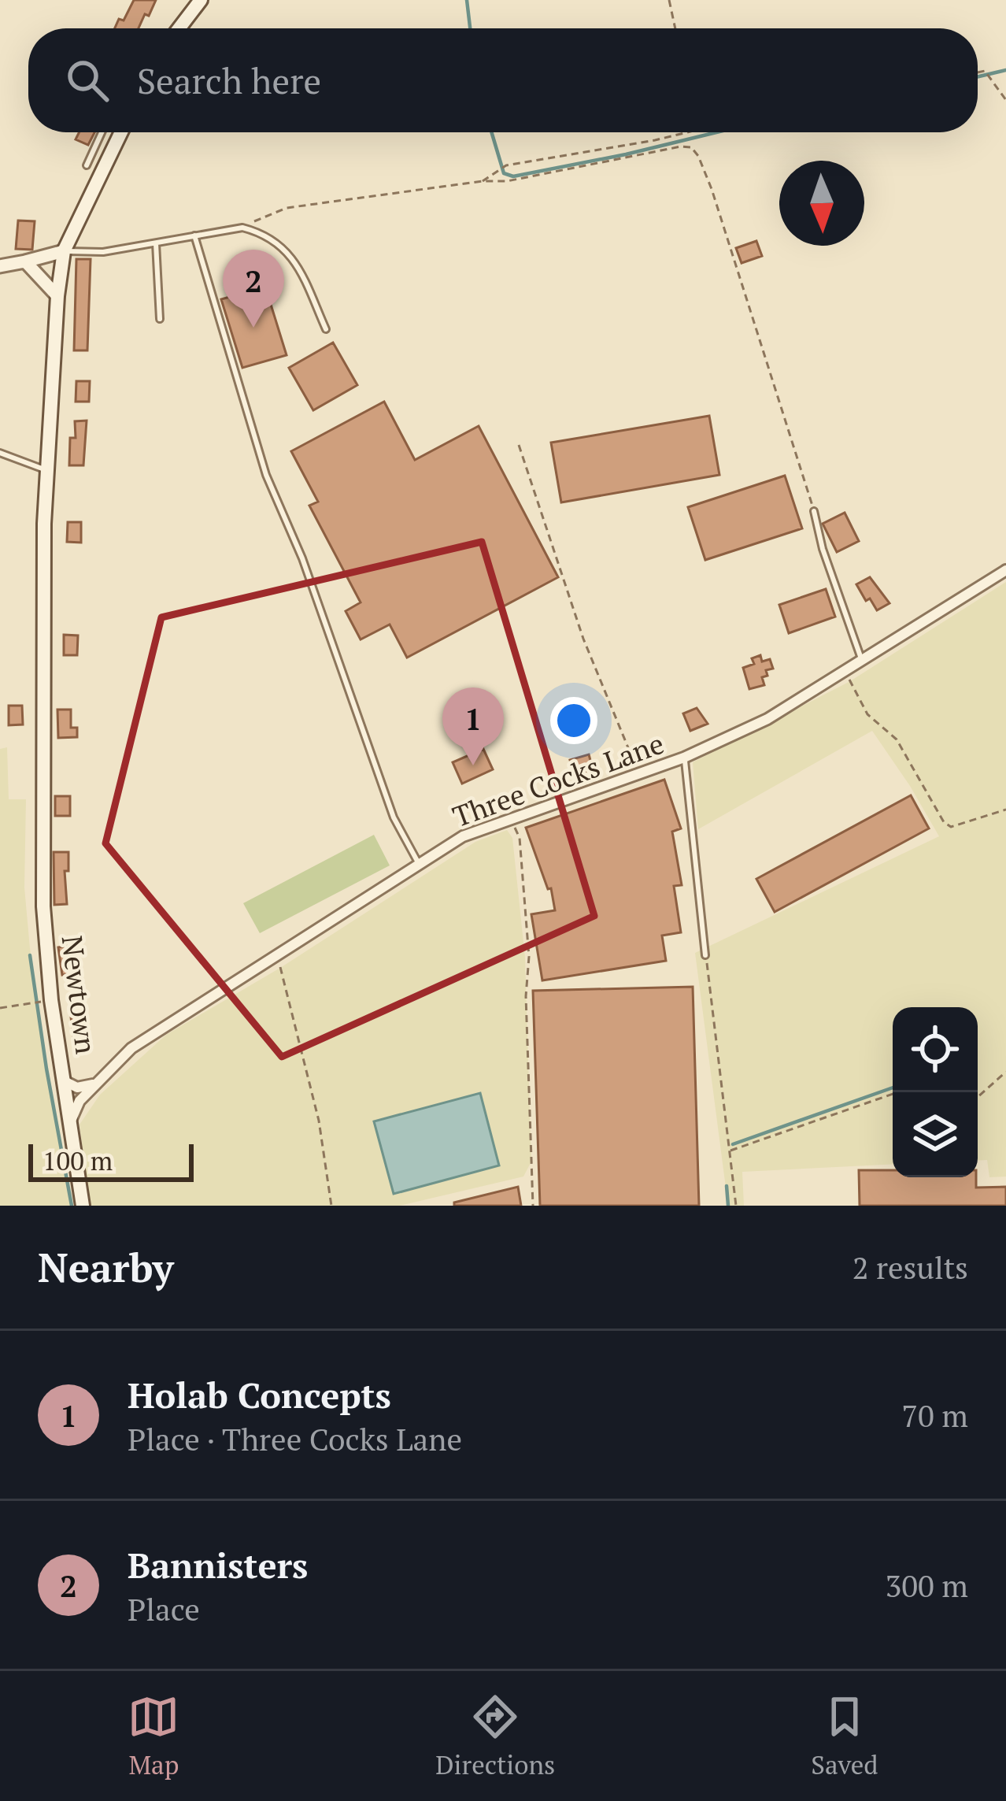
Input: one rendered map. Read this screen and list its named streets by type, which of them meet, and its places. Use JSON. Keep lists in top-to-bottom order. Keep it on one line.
{"streets":{"main road":["Newtown"],"street":["Three Cocks Lane"]},"crossings":[["Three Cocks Lane","Newtown"]],"scale_bar":"100 m","north":"bottom","page":{"search":"Search here","pins":["2","1"],"scale":"100 m","heading":["Nearby","2 results"],"list":[{"mark":"1","name":"Holab Concepts","note":"Place · Three Cocks Lane","value":"70 m"},{"mark":"2","name":"Bannisters","note":"Place","value":"300 m"}],"nav":["Map","Directions","Saved"]}}
